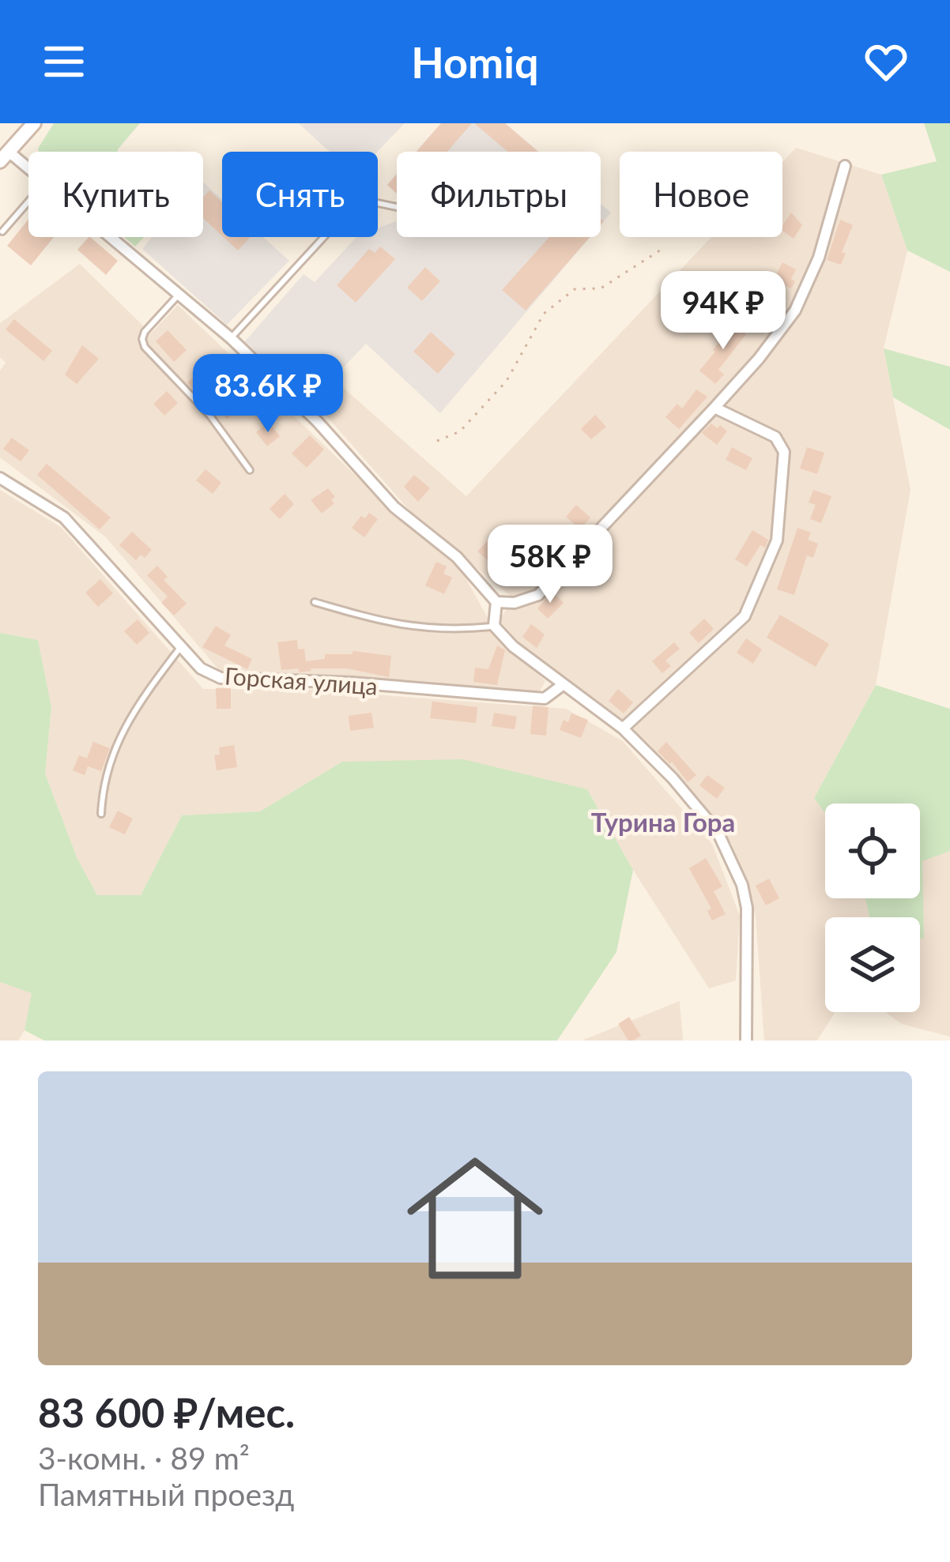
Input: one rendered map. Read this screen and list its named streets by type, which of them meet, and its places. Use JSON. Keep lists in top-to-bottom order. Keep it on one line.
{"streets":{"street":["Горская улица"]},"districts":["Турина Гора"],"page":{"header":"Homiq","chip":["Купить","Снять","Фильтры","Новое"],"price":["94K ₽","83.6K ₽","58K ₽"],"list":[{"name":"83 600 ₽/мес.","note":"3-комн. · 89 m² · Памятный проезд"}]}}
